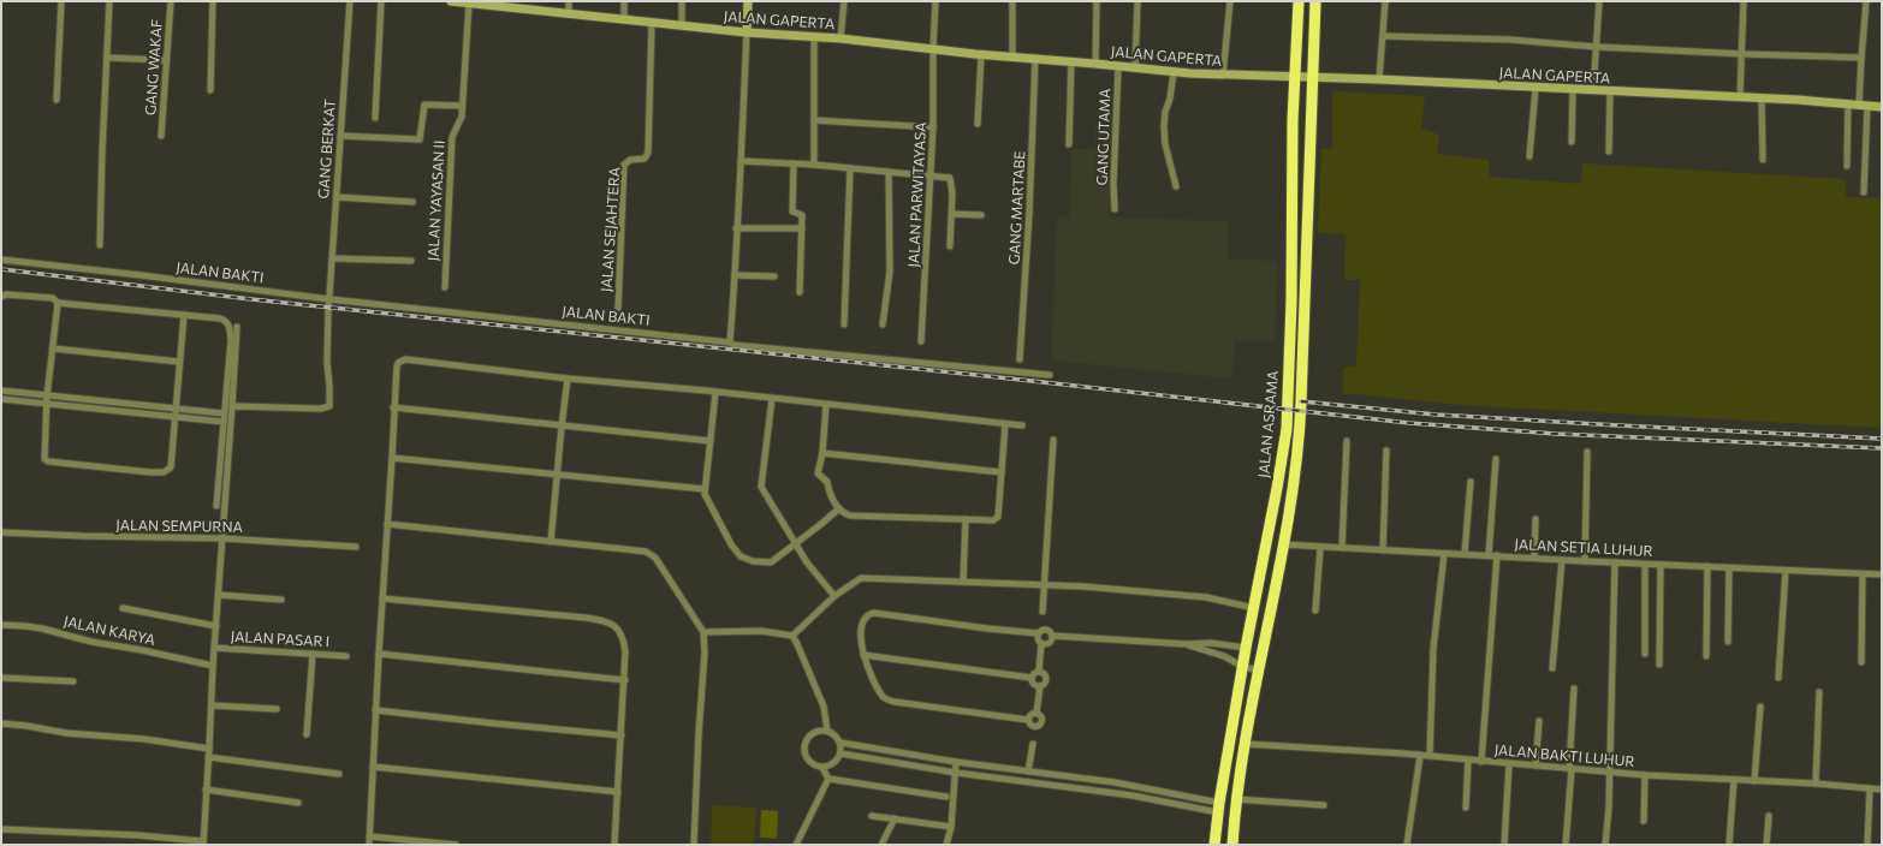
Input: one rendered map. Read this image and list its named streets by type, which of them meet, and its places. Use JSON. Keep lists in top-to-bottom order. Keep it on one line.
{"streets":{"highway":["JALAN ASRAMA"],"street":["JALAN GAPERTA","GANG WAKAF","GANG UTAMA","GANG BERKAT","JALAN PARWITAYASA","JALAN YAYASAN II","GANG MARTABE","JALAN SEJAHTERA","JALAN BAKTI","JALAN SEMPURNA","JALAN SETIA LUHUR","JALAN KARYA","JALAN PASAR I","JALAN BAKTI LUHUR"]},"crossings":[["JALAN GAPERTA","GANG UTAMA"],["JALAN GAPERTA","JALAN PARWITAYASA"],["JALAN GAPERTA","JALAN YAYASAN II"],["JALAN GAPERTA","GANG MARTABE"],["JALAN GAPERTA","JALAN SEJAHTERA"],["JALAN GAPERTA","JALAN ASRAMA"],["GANG BERKAT","JALAN BAKTI"],["JALAN ASRAMA","JALAN SETIA LUHUR"],["JALAN ASRAMA","JALAN BAKTI LUHUR"]]}
